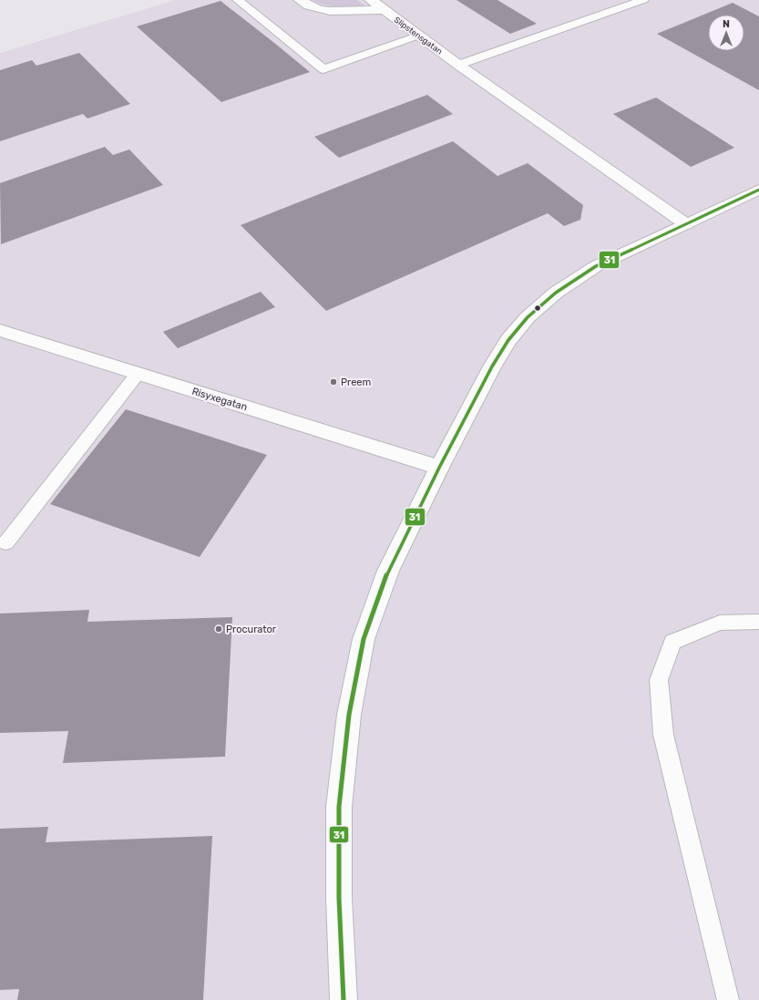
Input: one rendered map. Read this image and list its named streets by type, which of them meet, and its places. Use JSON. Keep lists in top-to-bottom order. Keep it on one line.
{"streets":{"street":["Slipstensgatan","Risyxegatan"]},"places":["Preem","Procurator"],"lines":["transit line 31"],"north":"top"}
